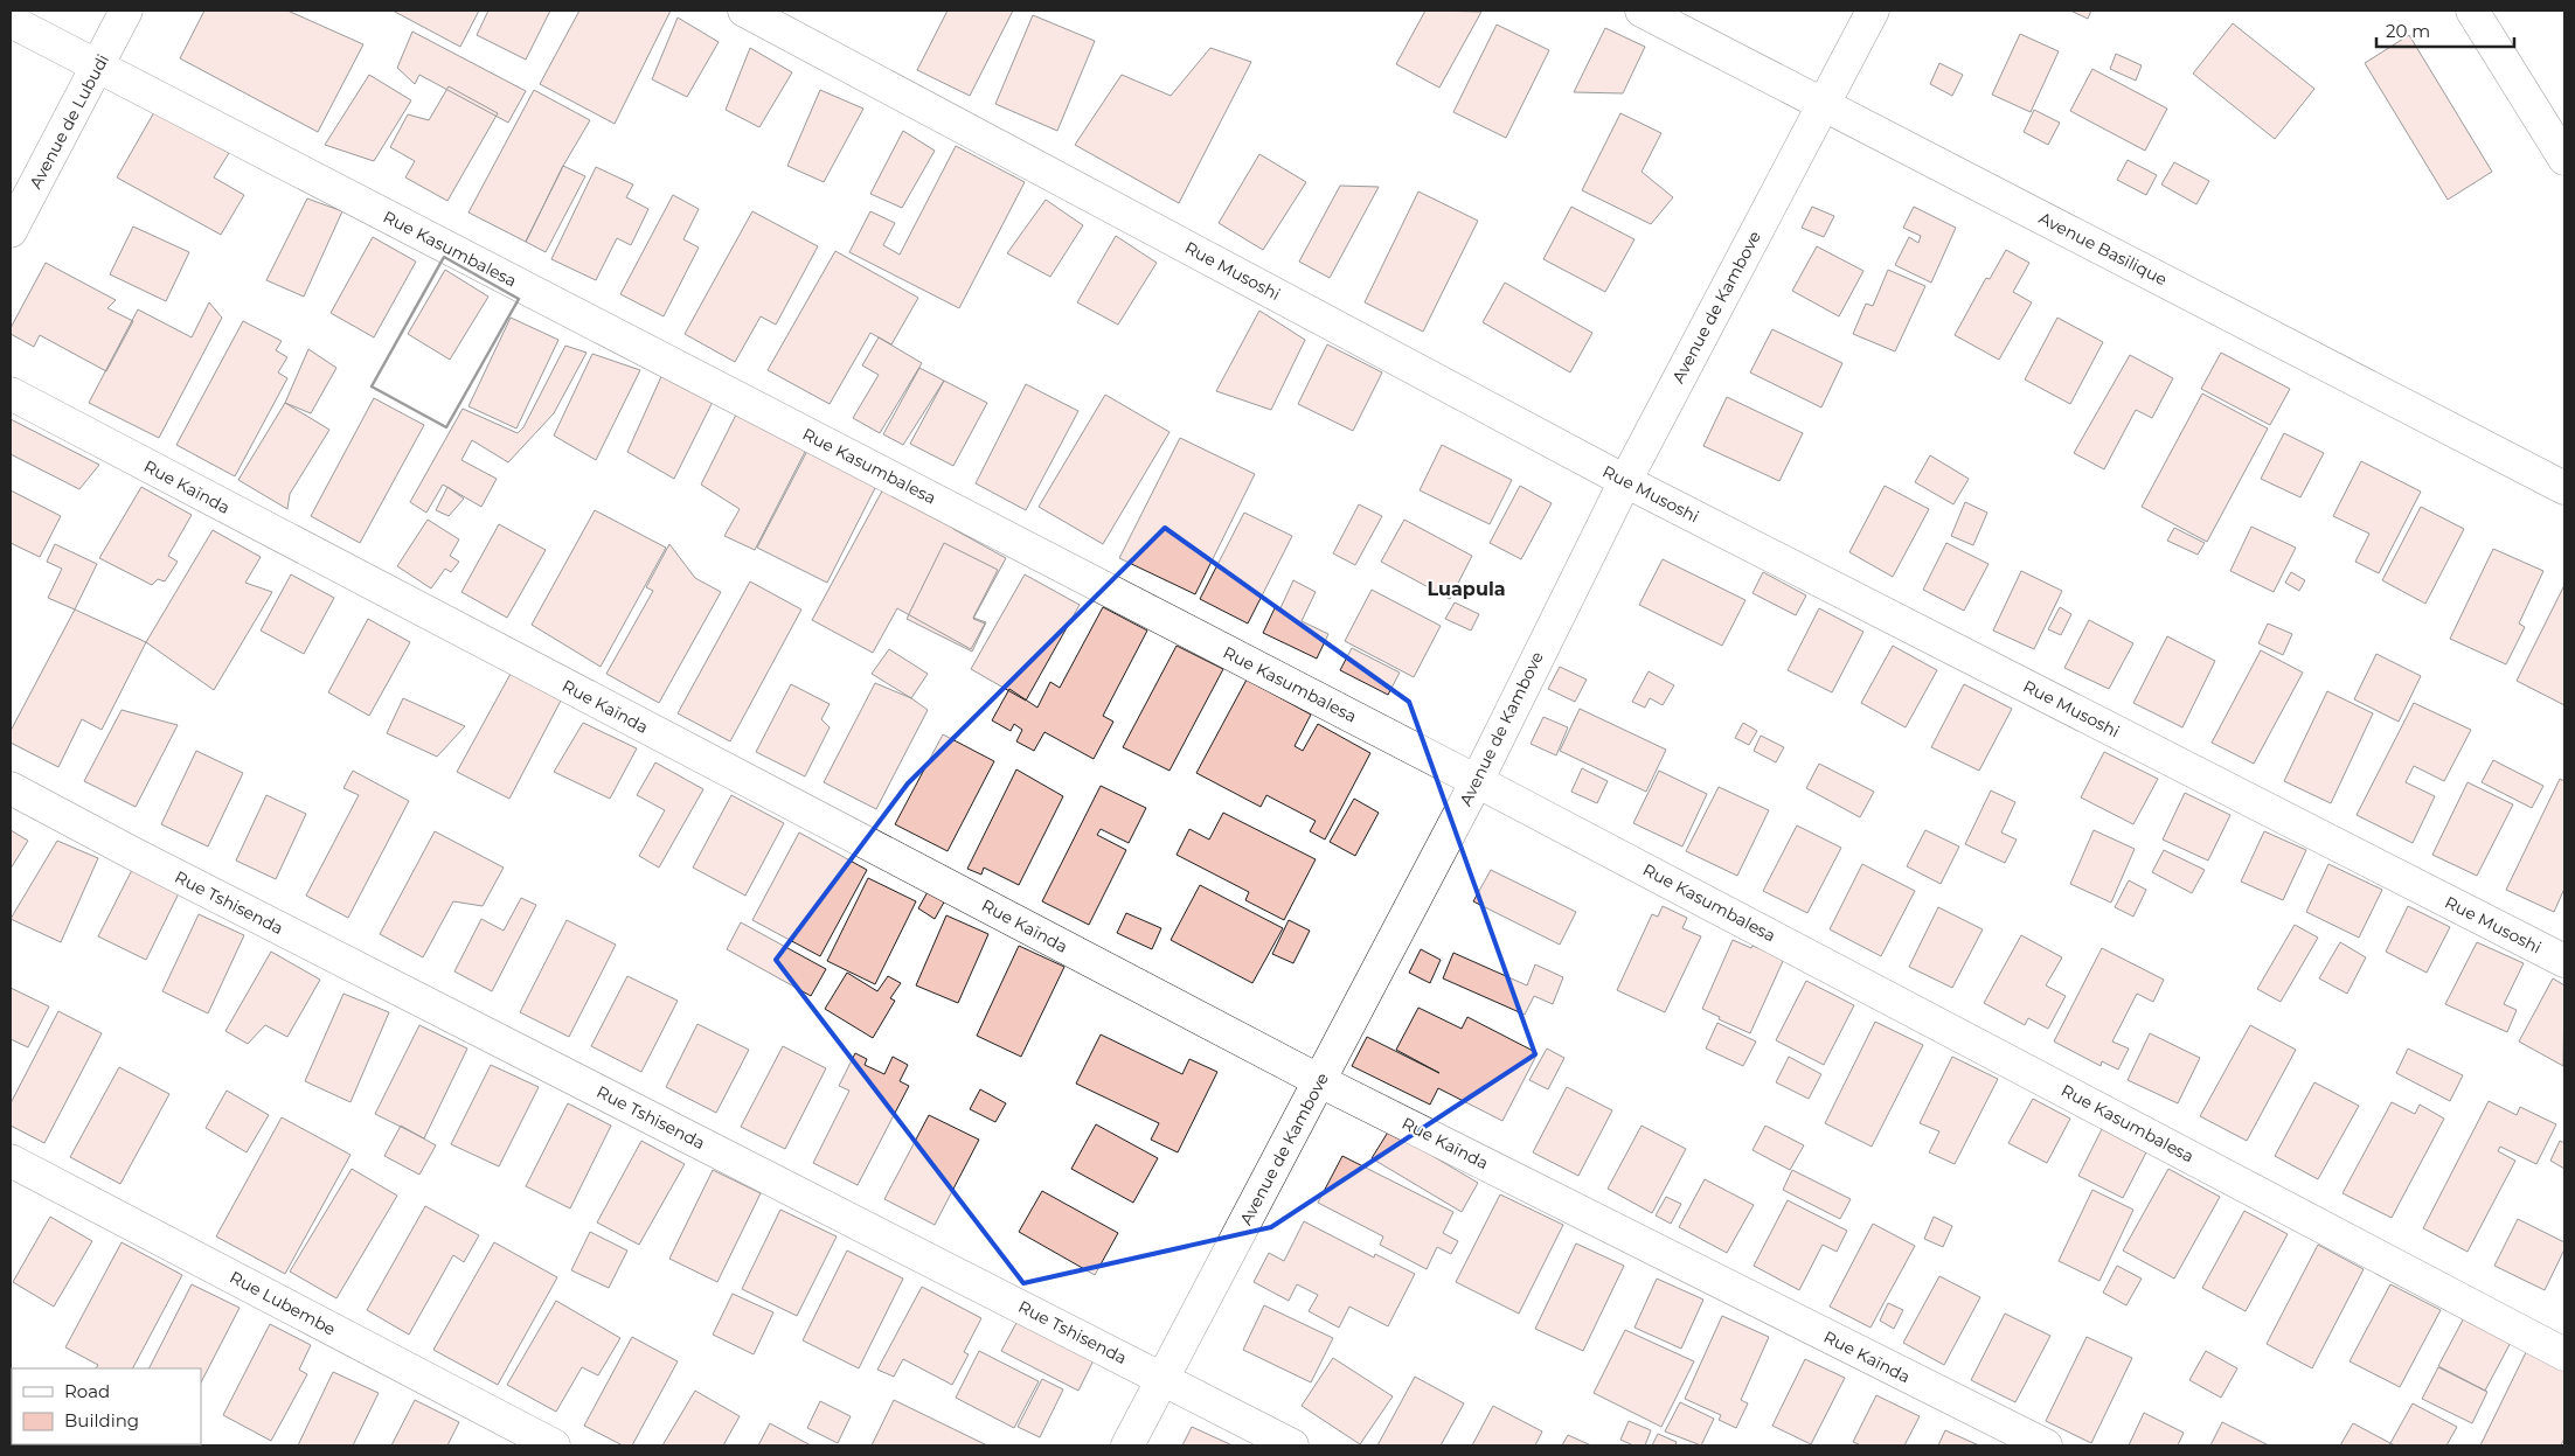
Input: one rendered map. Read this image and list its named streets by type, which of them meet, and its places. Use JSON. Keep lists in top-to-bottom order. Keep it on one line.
{"streets":{"street":["Avenue de Lubudi","Rue Kasumbalesa","Avenue Basilique","Rue Musoshi","Avenue de Kambove","Rue Kaïnda","Rue Tshisenda","Rue Lubembe"]},"crossings":[["Avenue de Lubudi","Rue Kasumbalesa"],["Rue Kasumbalesa","Avenue de Kambove"],["Avenue Basilique","Avenue de Kambove"],["Rue Musoshi","Avenue de Kambove"],["Avenue de Kambove","Rue Kaïnda"],["Avenue de Kambove","Rue Tshisenda"]],"districts":["Luapula"],"legend":["Road","Building"],"scale_bar":"20 m"}
